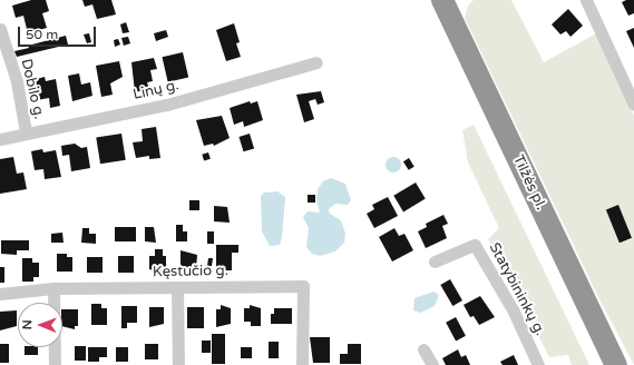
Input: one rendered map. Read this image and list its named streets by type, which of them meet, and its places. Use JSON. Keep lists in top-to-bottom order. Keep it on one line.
{"streets":{"highway":["Tilžės pl."],"street":["Dobilo g.","Linų g.","Kęstučio g.","Statybininkų g."]},"crossings":[["Dobilo g.","Linų g."]],"scale_bar":"50 m","north":"left"}
